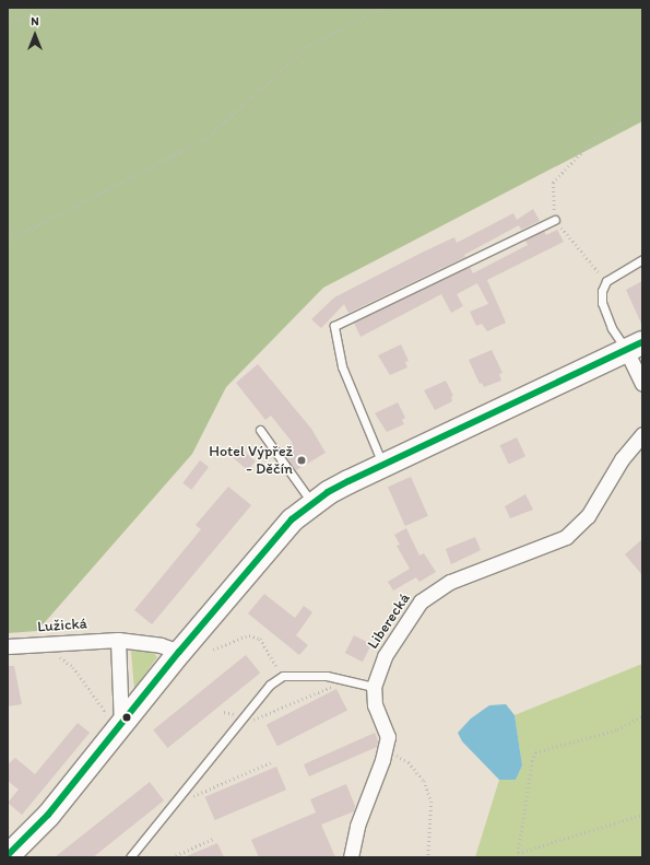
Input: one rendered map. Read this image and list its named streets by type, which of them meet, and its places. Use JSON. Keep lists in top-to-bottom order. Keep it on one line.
{"streets":{"street":["Liberecká","Lužická"]},"places":["Hotel Výpřež - Děčín"],"north":"top"}
